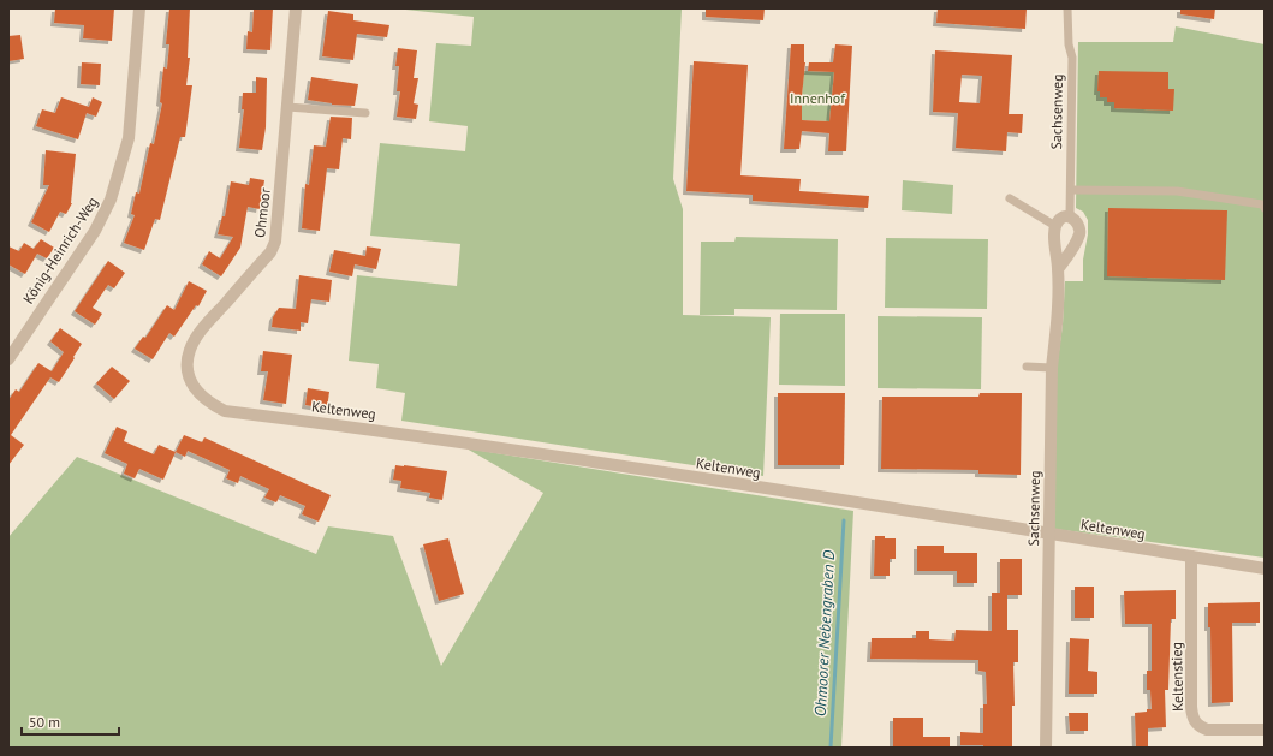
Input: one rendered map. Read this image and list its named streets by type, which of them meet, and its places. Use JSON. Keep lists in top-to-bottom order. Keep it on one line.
{"streets":{"street":["Sachsenweg","Ohmoor","König-Heinrich-Weg","Keltenweg","Keltenstieg"]},"crossings":[["Sachsenweg","Keltenweg"],["Ohmoor","Keltenweg"],["Keltenweg","Keltenstieg"]],"water":["Ohmoorer Nebengraben D"],"parks":["Innenhof"],"scale_bar":"50 m"}
